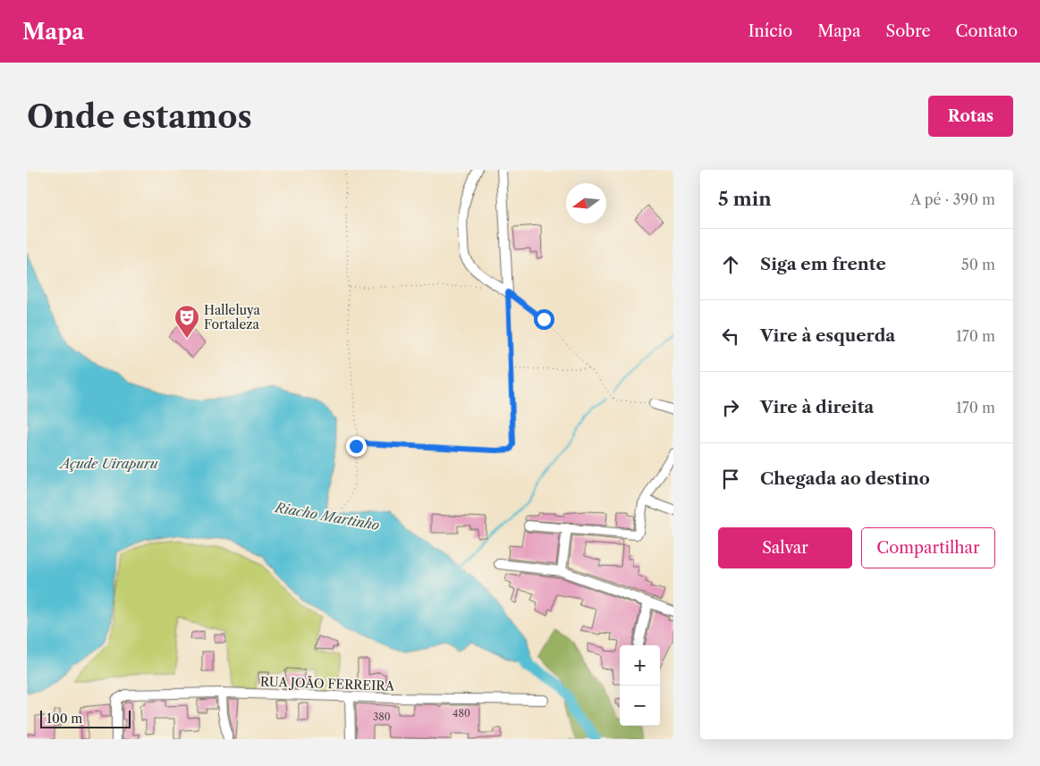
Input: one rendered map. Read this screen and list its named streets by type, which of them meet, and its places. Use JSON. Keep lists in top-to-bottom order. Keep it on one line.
{"streets":{"street":["RUA JOÃO FERREIRA"]},"water":["Açude Uirapuru","Riacho Martinho"],"places":{"theatre":["Halleluya Fortaleza"]},"house_numbers":["480","380"],"scale_bar":"100 m","north":"left","page":{"header":"Mapa","nav":["Início","Mapa","Sobre","Contato"],"buttons":["Rotas",["Salvar","Compartilhar"]],"title":"Onde estamos","heading":["5 min","A pé · 390 m"],"list":[["Siga em frente","50 m"],["Vire à esquerda","170 m"],["Vire à direita","170 m"],"Chegada ao destino"],"map_buttons":["+","−"],"scale":"100 m"}}
